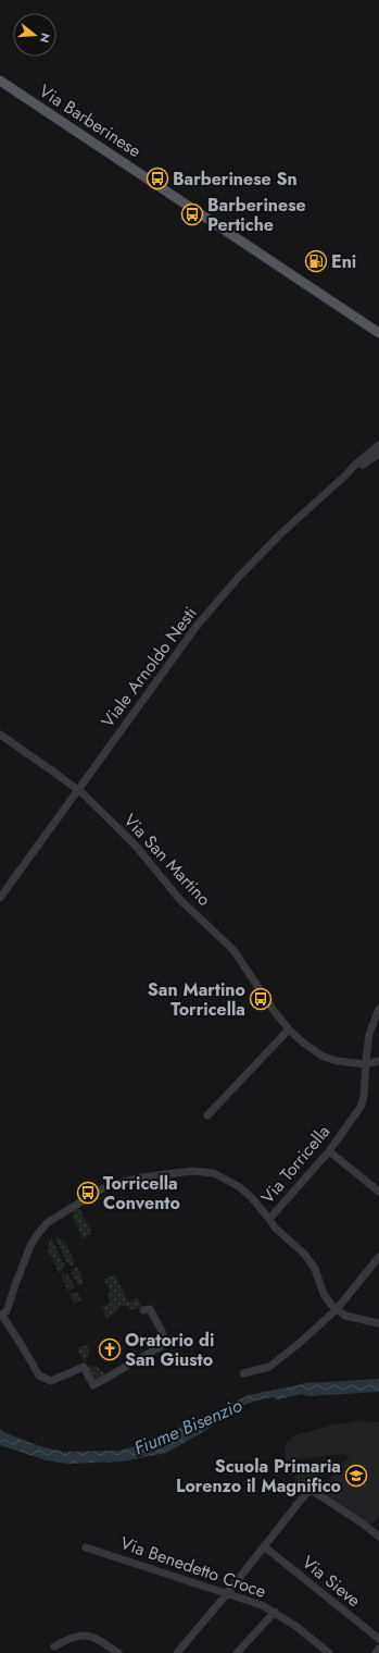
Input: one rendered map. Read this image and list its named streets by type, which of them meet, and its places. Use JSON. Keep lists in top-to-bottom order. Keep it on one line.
{"streets":{"main road":["Via Barberinese"],"street":["Viale Arnoldo Nesti","Via San Martino","Via Torricella","Via Benedetto Croce","Via Sieve"]},"crossings":[["Viale Arnoldo Nesti","Via San Martino"],["Via San Martino","Via Torricella"]],"water":["Fiume Bisenzio"],"places":{"bus stop":["Barberinese Sn","Barberinese Pertiche","San Martino Torricella","Torricella Convento"],"fuel station":["Eni"],"church":["Oratorio di San Giusto"],"school or university":["Scuola Primaria Lorenzo il Magnifico"]},"north":"right"}
